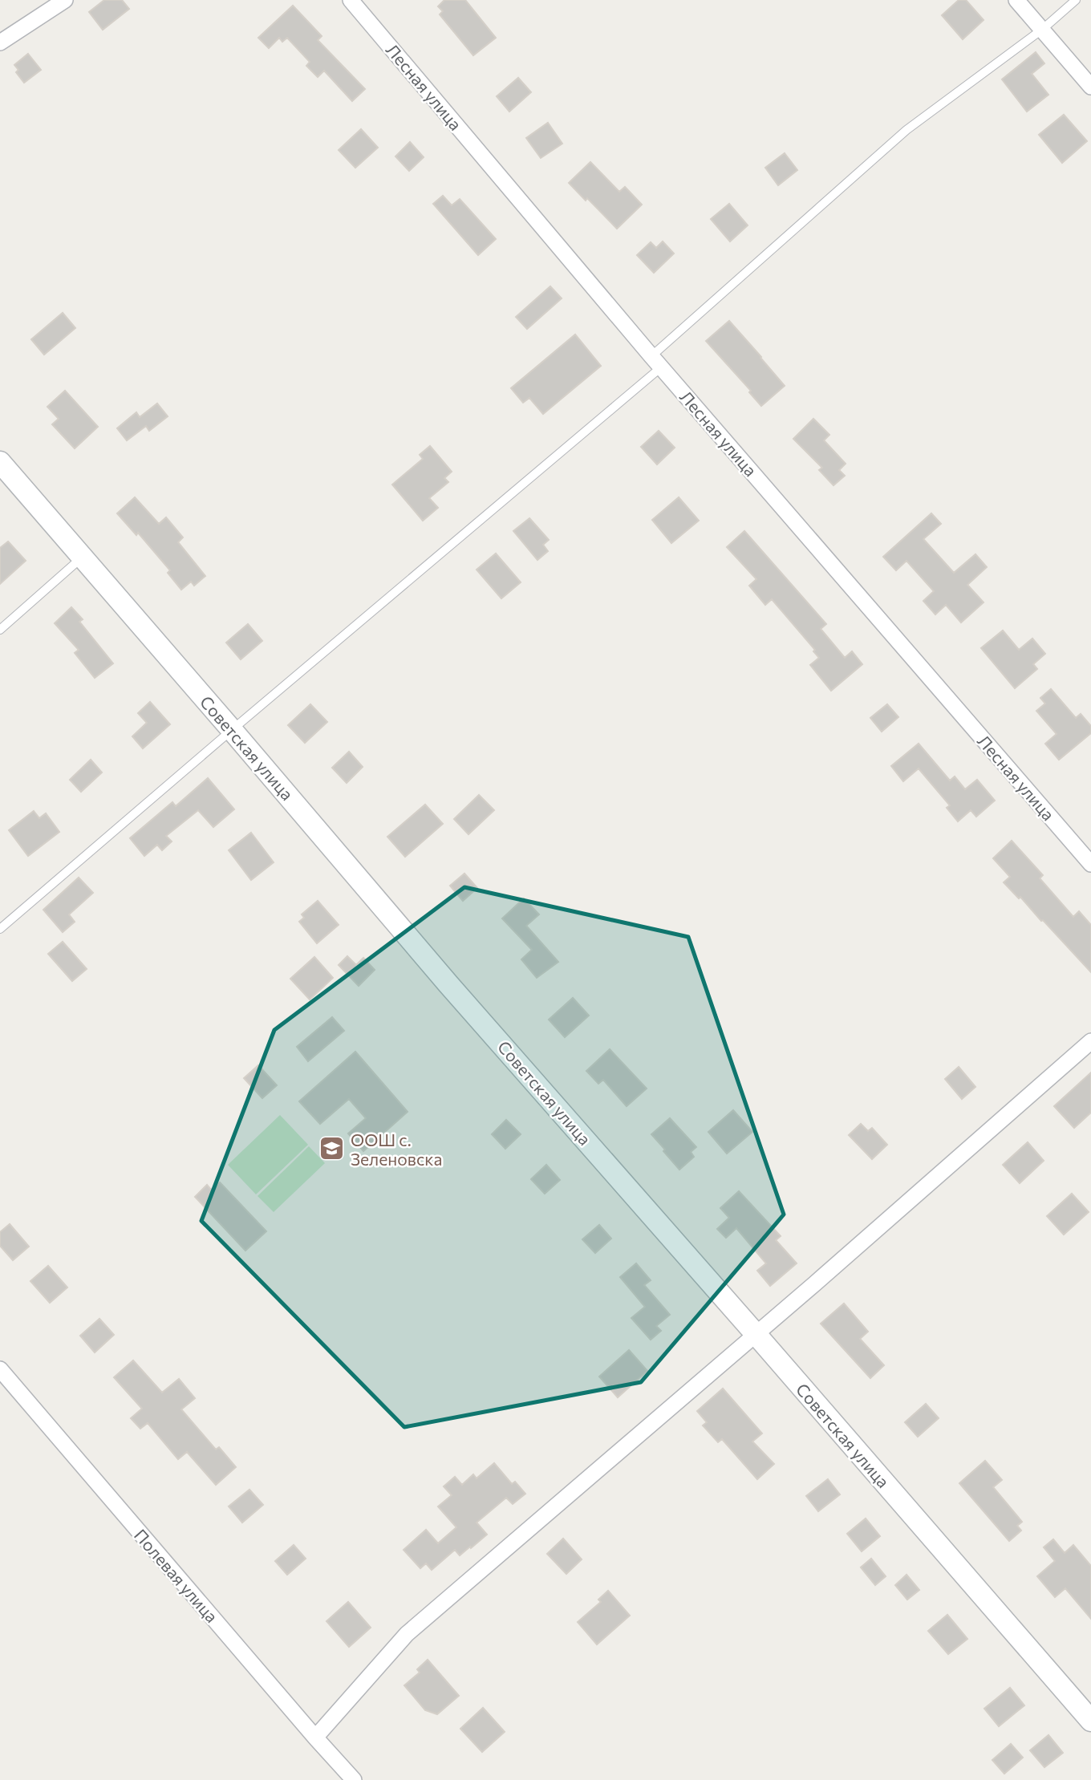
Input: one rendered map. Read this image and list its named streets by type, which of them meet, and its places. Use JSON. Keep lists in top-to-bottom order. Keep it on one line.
{"streets":{"street":["Лесная улица","Советская улица","Полевая улица"]},"places":{"school or university":["ООШ с. Зеленовска"]}}
